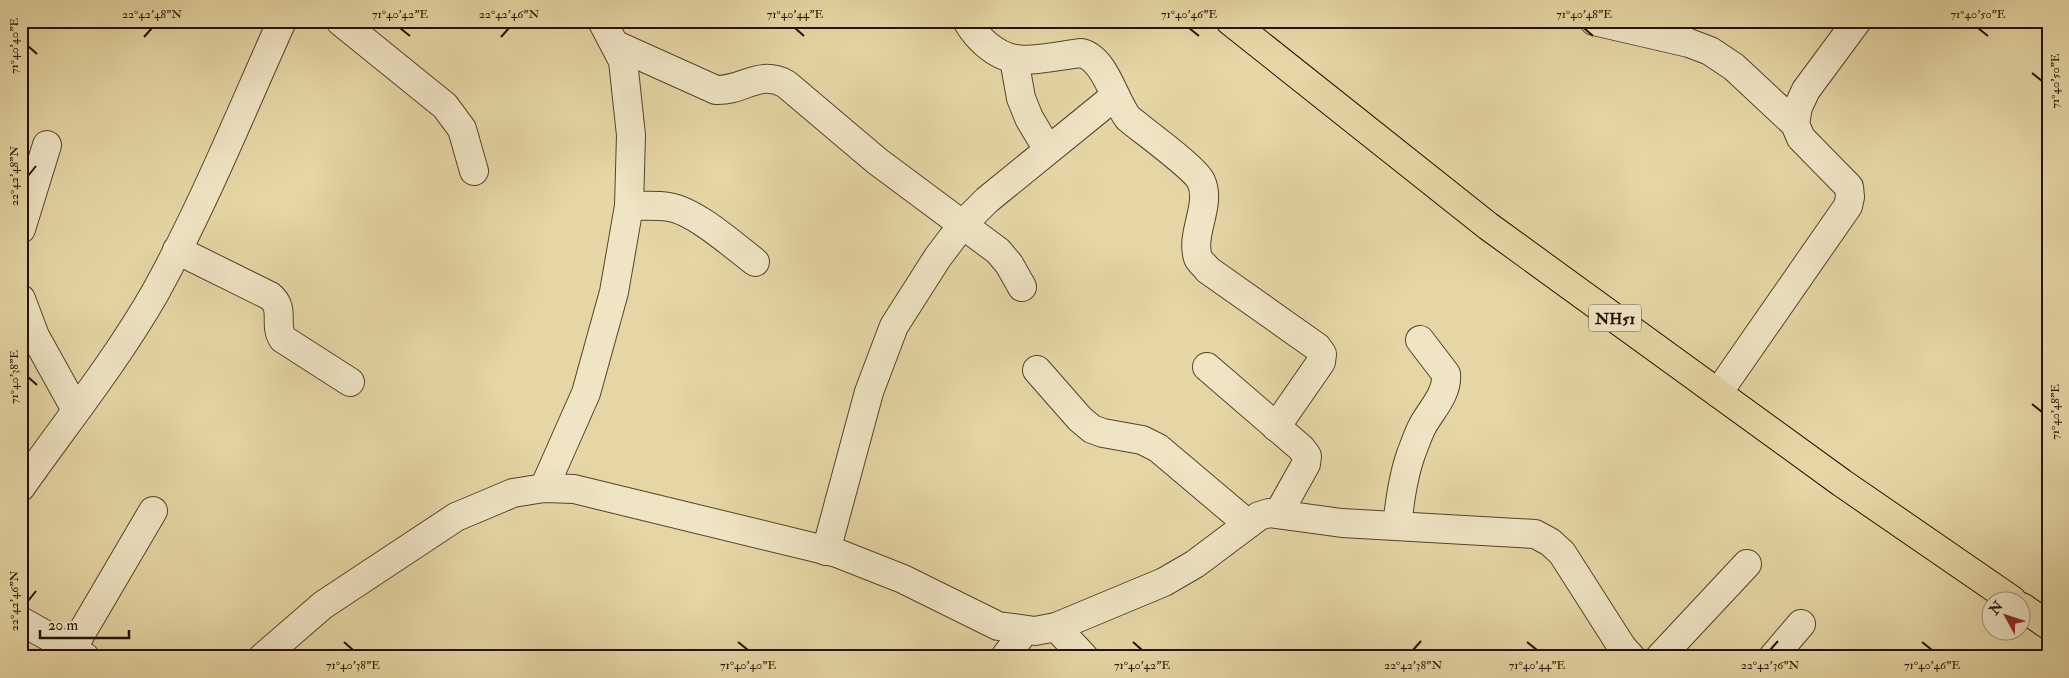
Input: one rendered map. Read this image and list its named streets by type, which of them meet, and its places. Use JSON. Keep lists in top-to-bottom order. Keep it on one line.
{"streets":{"highway":["NH51"]},"scale_bar":"20 m","north":"top left","coordinates":["22°42'48\"N","71°40'42\"E","22°42'46\"N","71°40'44\"E","71°40'46\"E","71°40'48\"E","71°40'50\"E","71°40'40\"E","71°40'38\"E","22°42'38\"N","22°42'36\"N"]}
